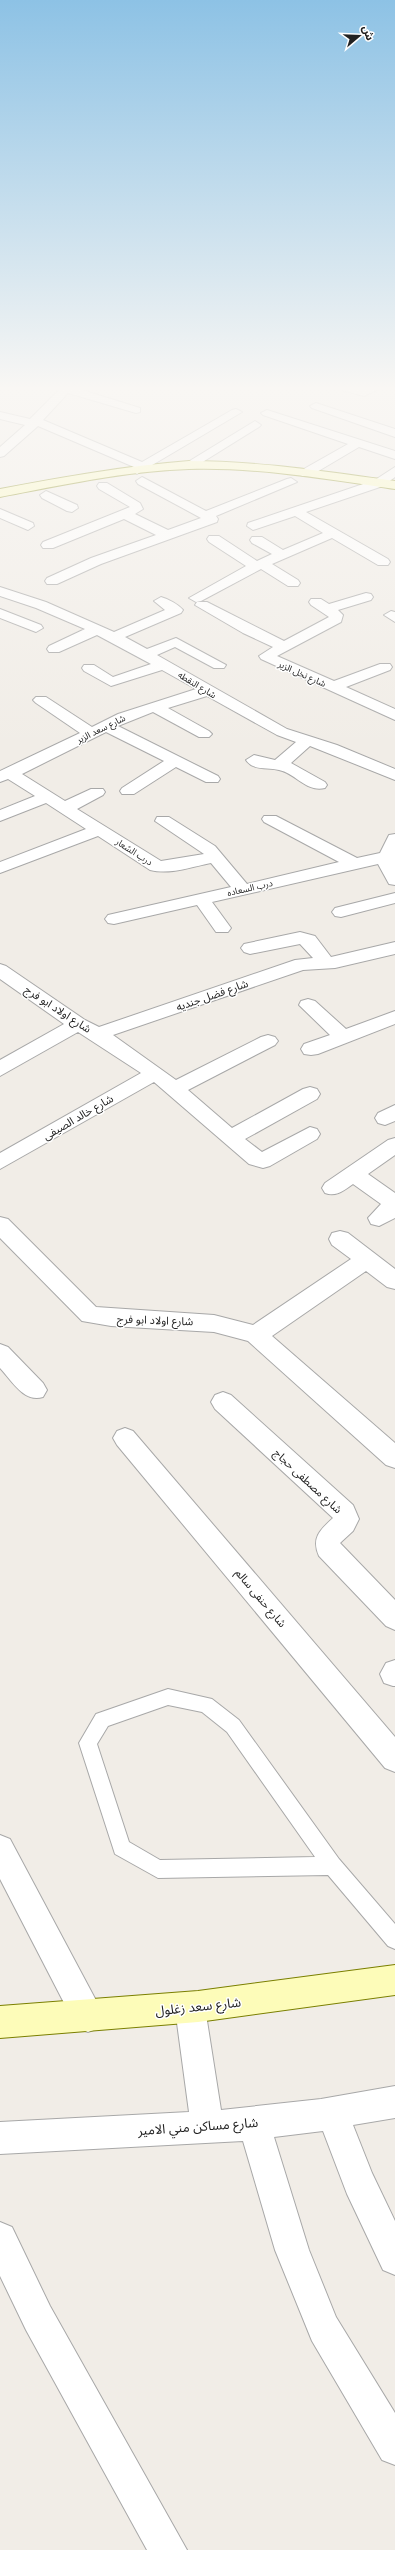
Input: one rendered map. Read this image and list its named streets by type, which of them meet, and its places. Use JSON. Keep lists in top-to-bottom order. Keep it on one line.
{"streets":{"street":["شارع نخل الزير","شارع النقطه","شارع سعد الزير","درب الشعار","درب السعاده","شارع فضل جنديه","شارع اولاد ابو فرج","شارع خالد الصيفى","شارع مصطفى حجاج","شارع حنفى سالم","شارع سعد زغلول","شارع مساكن مني الامير"]},"crossings":[["شارع النقطه","شارع سعد الزير"],["شارع سعد الزير","درب الشعار"],["شارع فضل جنديه","شارع اولاد ابو فرج"],["شارع اولاد ابو فرج","شارع خالد الصيفى"]],"north":"right"}
